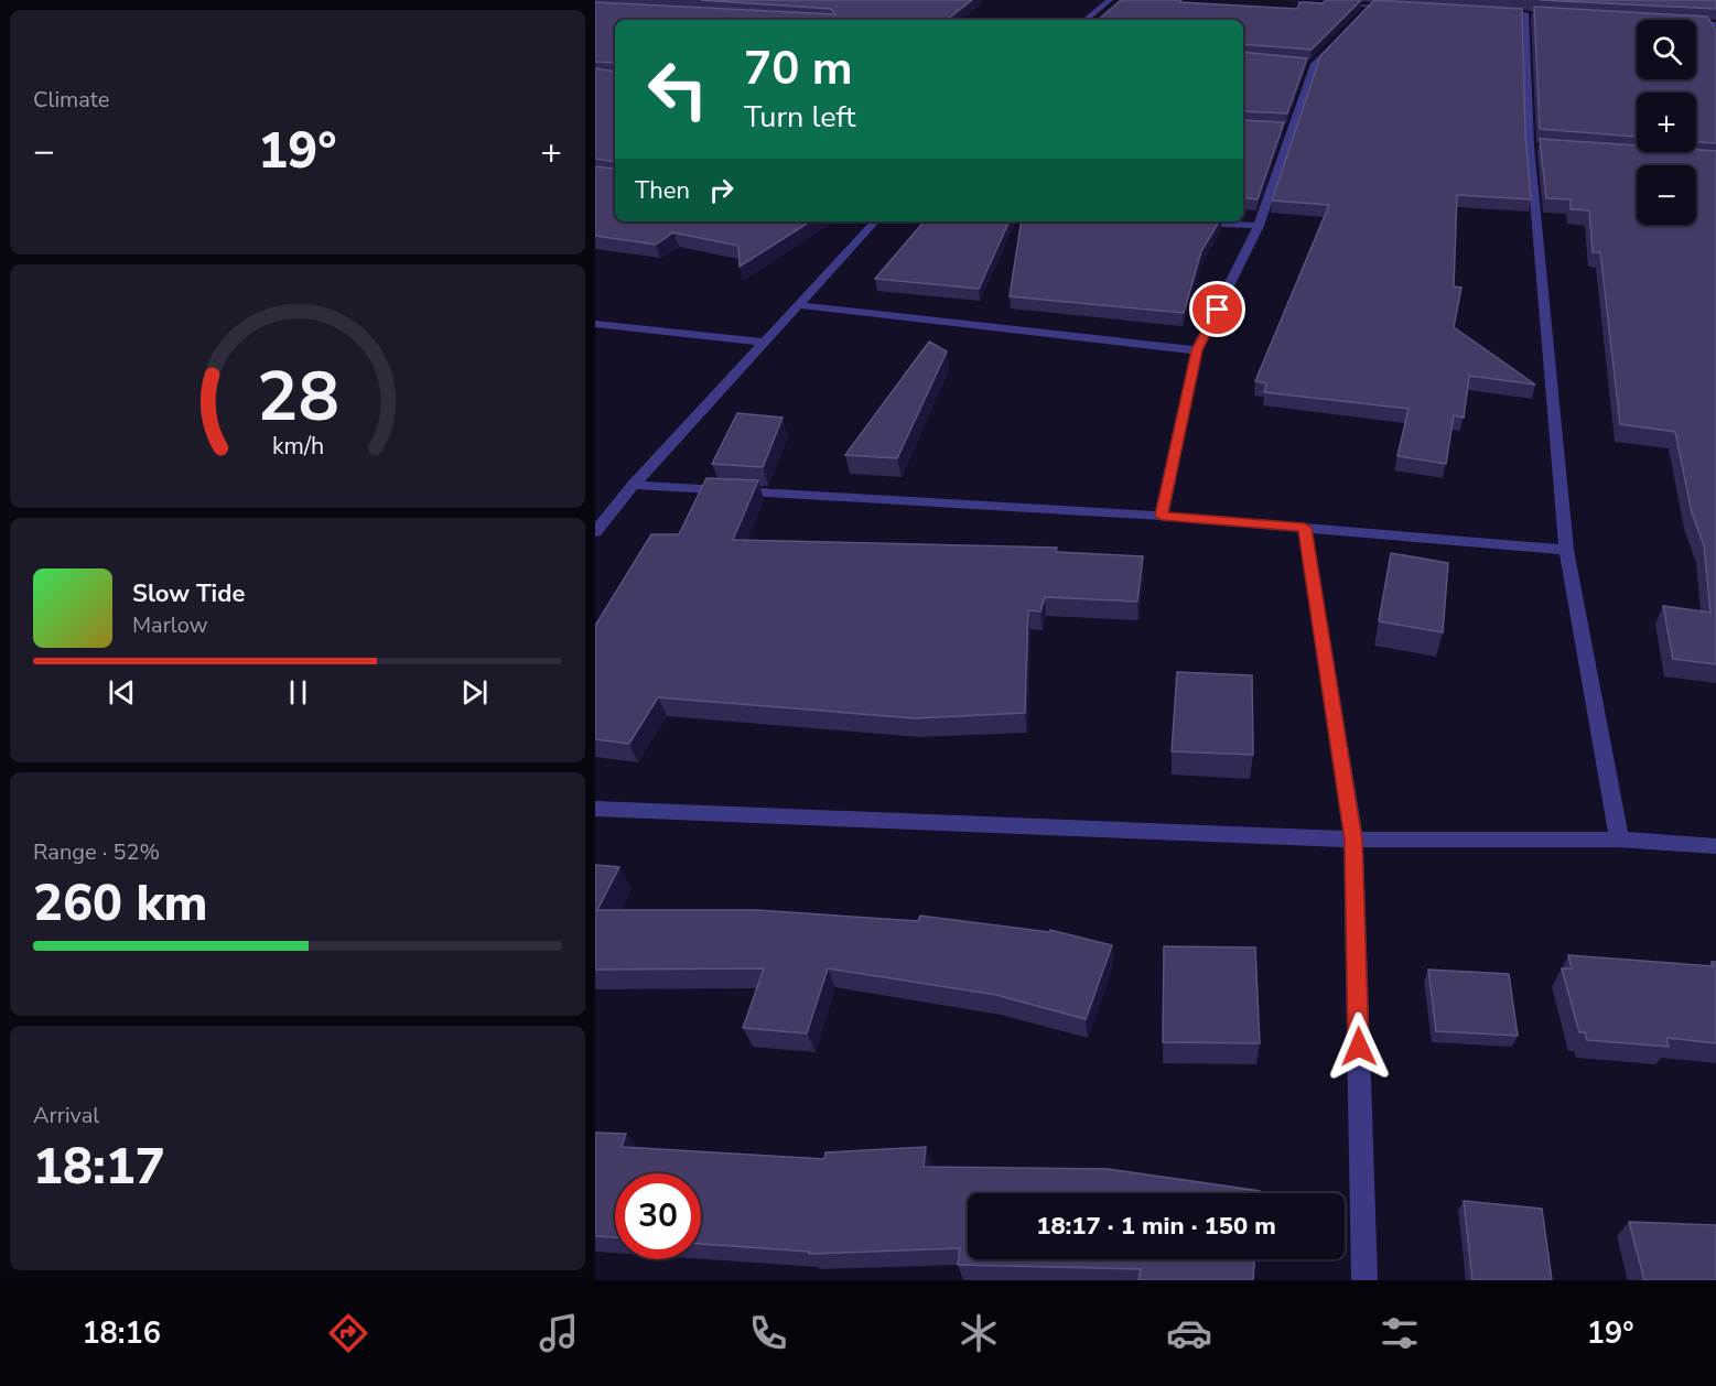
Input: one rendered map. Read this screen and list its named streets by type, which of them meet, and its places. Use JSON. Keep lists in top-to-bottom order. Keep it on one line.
{"page":{"tile":["Climate",["Range · 52%","260 km"],["Arrival","18:17"]],"map_buttons":["+","−"],"turn":["70 m","Turn left"],"heat":["−","19°","+"],"then":"Then","song":["Slow Tide","Marlow"],"limit":"30","trip":"18:17 · 1 min · 150 m","tabs":["18:16","19°"],"gauge":["28","km/h"]}}
